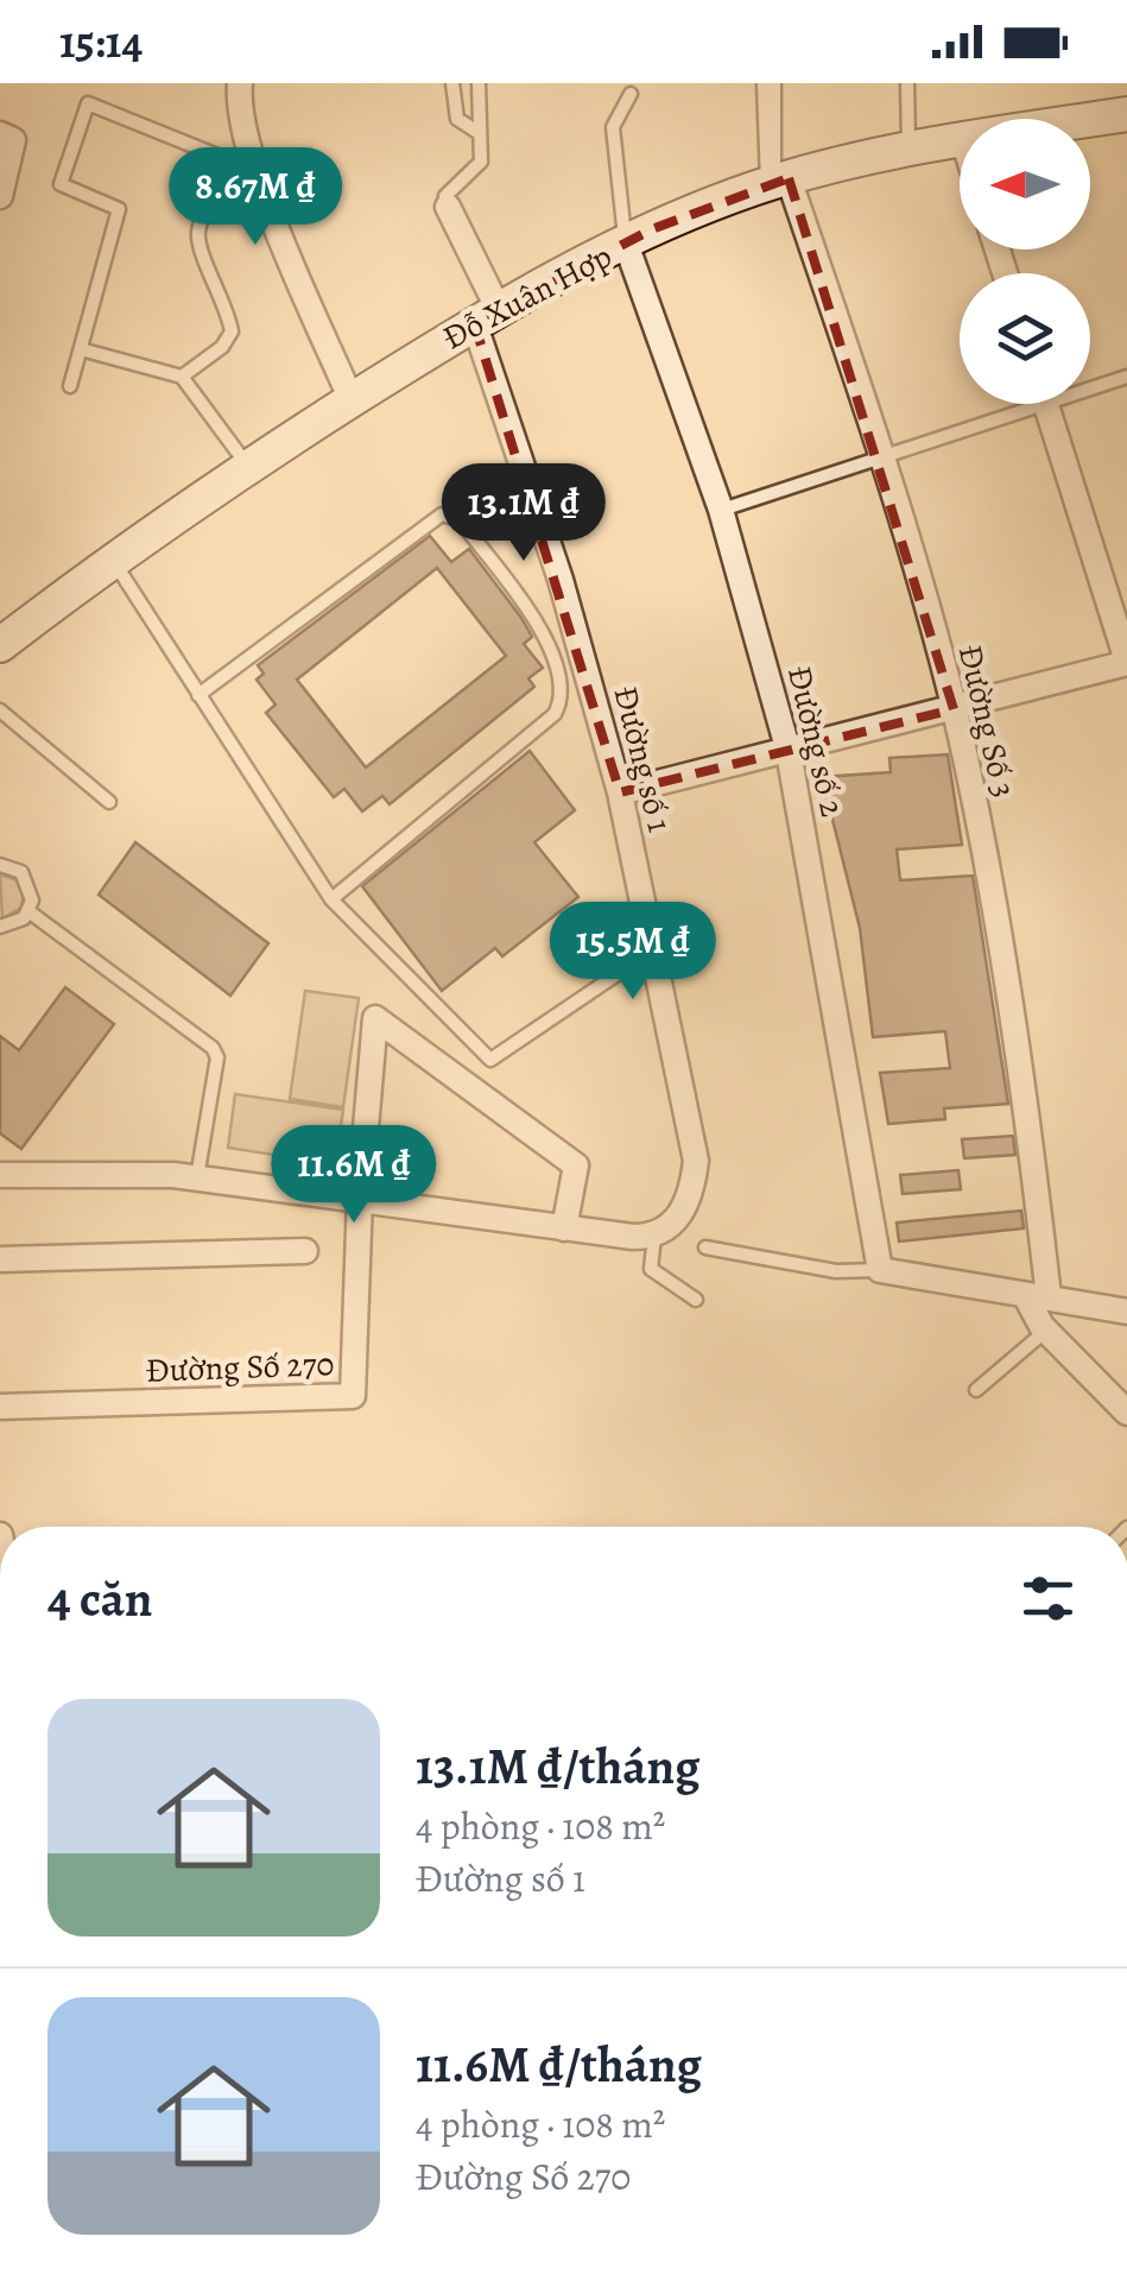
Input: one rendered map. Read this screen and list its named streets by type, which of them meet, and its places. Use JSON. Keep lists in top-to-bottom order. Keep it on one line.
{"streets":{"main road":["Đỗ Xuân Hợp"],"street":["Đường Số 3","Đường số 2","Đường số 1","Đường Số 270"]},"crossings":[["Đỗ Xuân Hợp","Đường Số 3"],["Đỗ Xuân Hợp","Đường số 2"],["Đỗ Xuân Hợp","Đường số 1"]],"north":"left","page":{"status":"15:14","price":["8.67M ₫","13.1M ₫","15.5M ₫","11.6M ₫"],"heading":"4 căn","list":[{"name":"13.1M ₫/tháng","note":"4 phòng · 108 m² · Đường số 1"},{"name":"11.6M ₫/tháng","note":"4 phòng · 108 m² · Đường Số 270"}]}}
